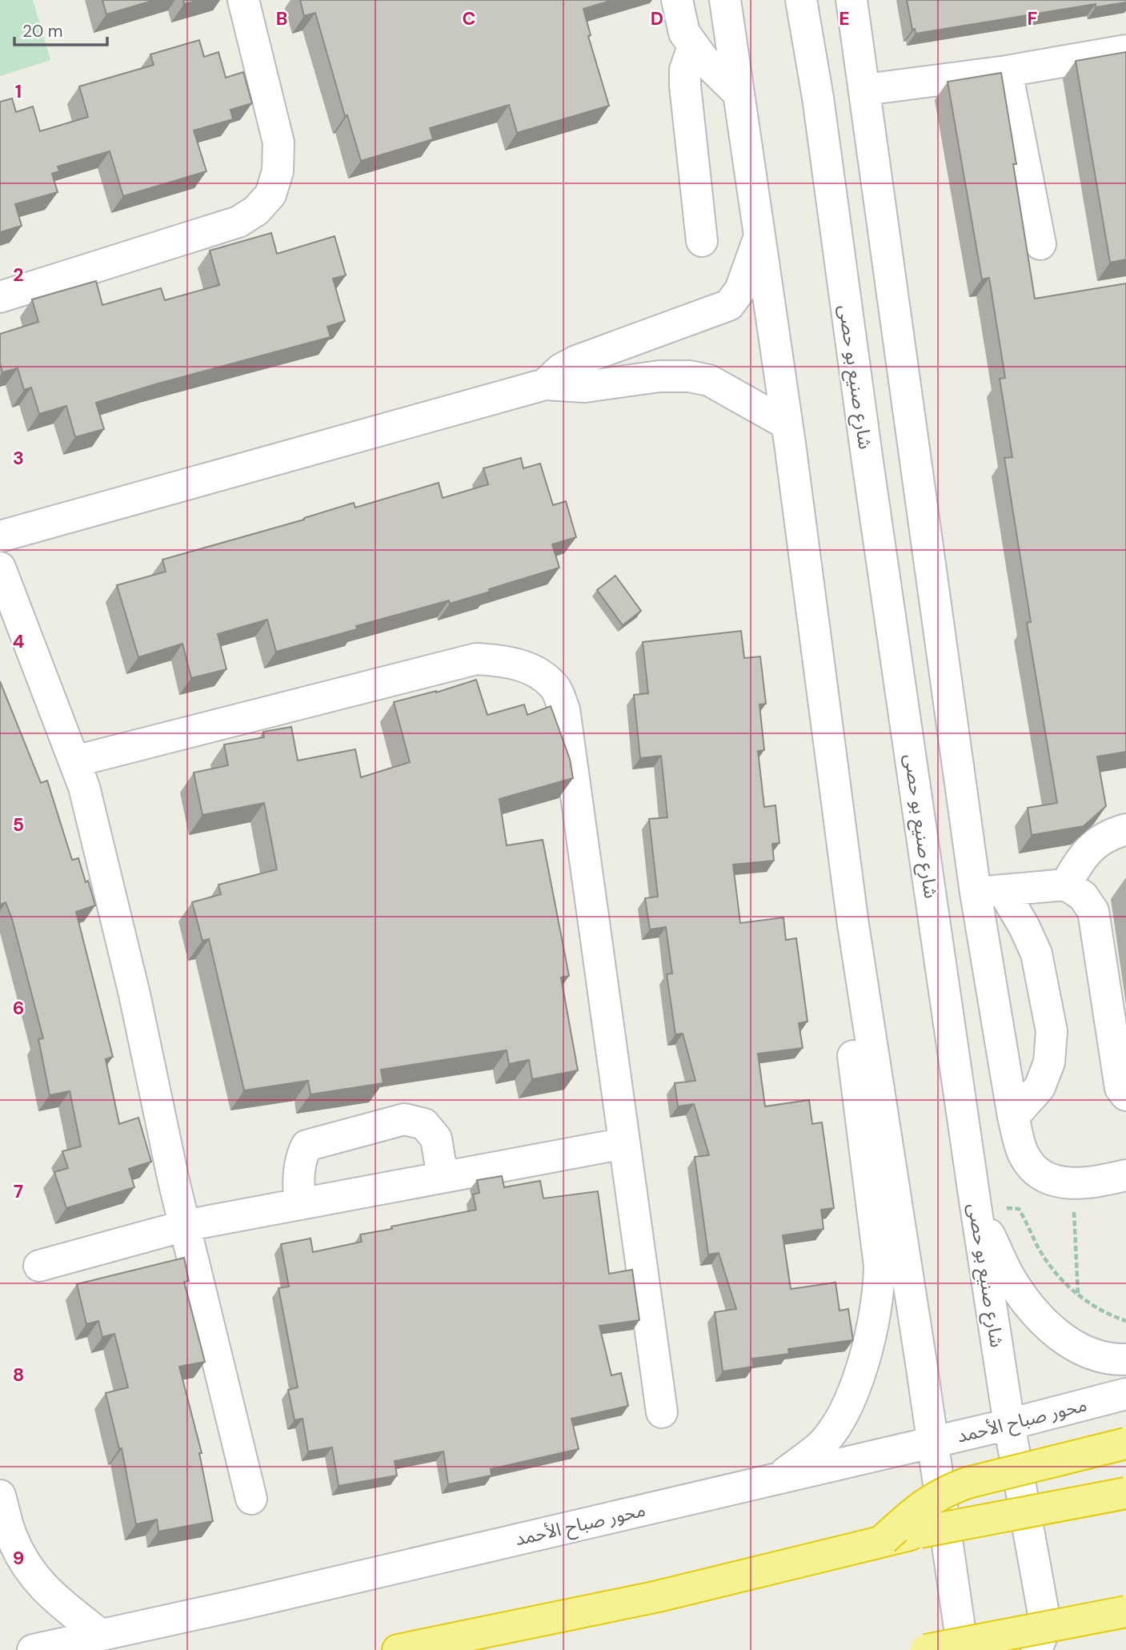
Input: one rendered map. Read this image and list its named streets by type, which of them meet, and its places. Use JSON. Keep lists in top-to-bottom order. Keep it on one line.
{"streets":{"street":["شارع صنيع بو حصى","محور صباح الأحمد"]},"crossings":[["شارع صنيع بو حصى","محور صباح الأحمد"]],"scale_bar":"20 m","grid":{"columns":["B","C","D","E","F"],"rows":["1","2","3","4","5","6","7","8","9"]}}
